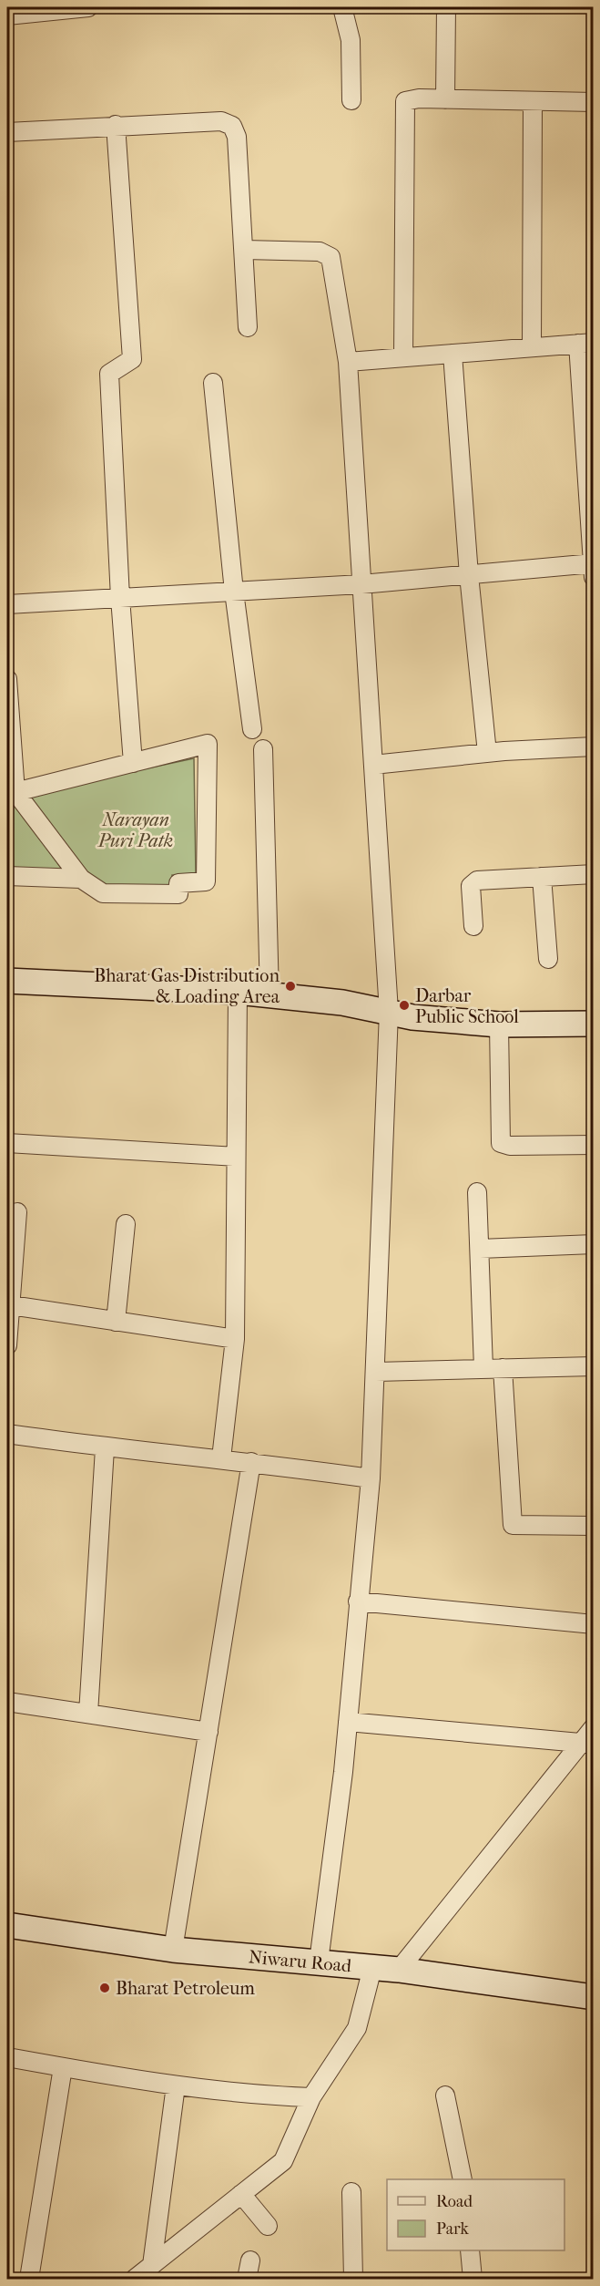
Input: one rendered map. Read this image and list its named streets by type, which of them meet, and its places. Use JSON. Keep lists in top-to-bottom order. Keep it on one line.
{"streets":{"street":["Niwaru Road"]},"parks":["Narayan Puri Patk"],"places":["Bharat Gas Distribution & Loading Area","Darbar Public School","Bharat Petroleum"],"legend":["Road","Park"]}
